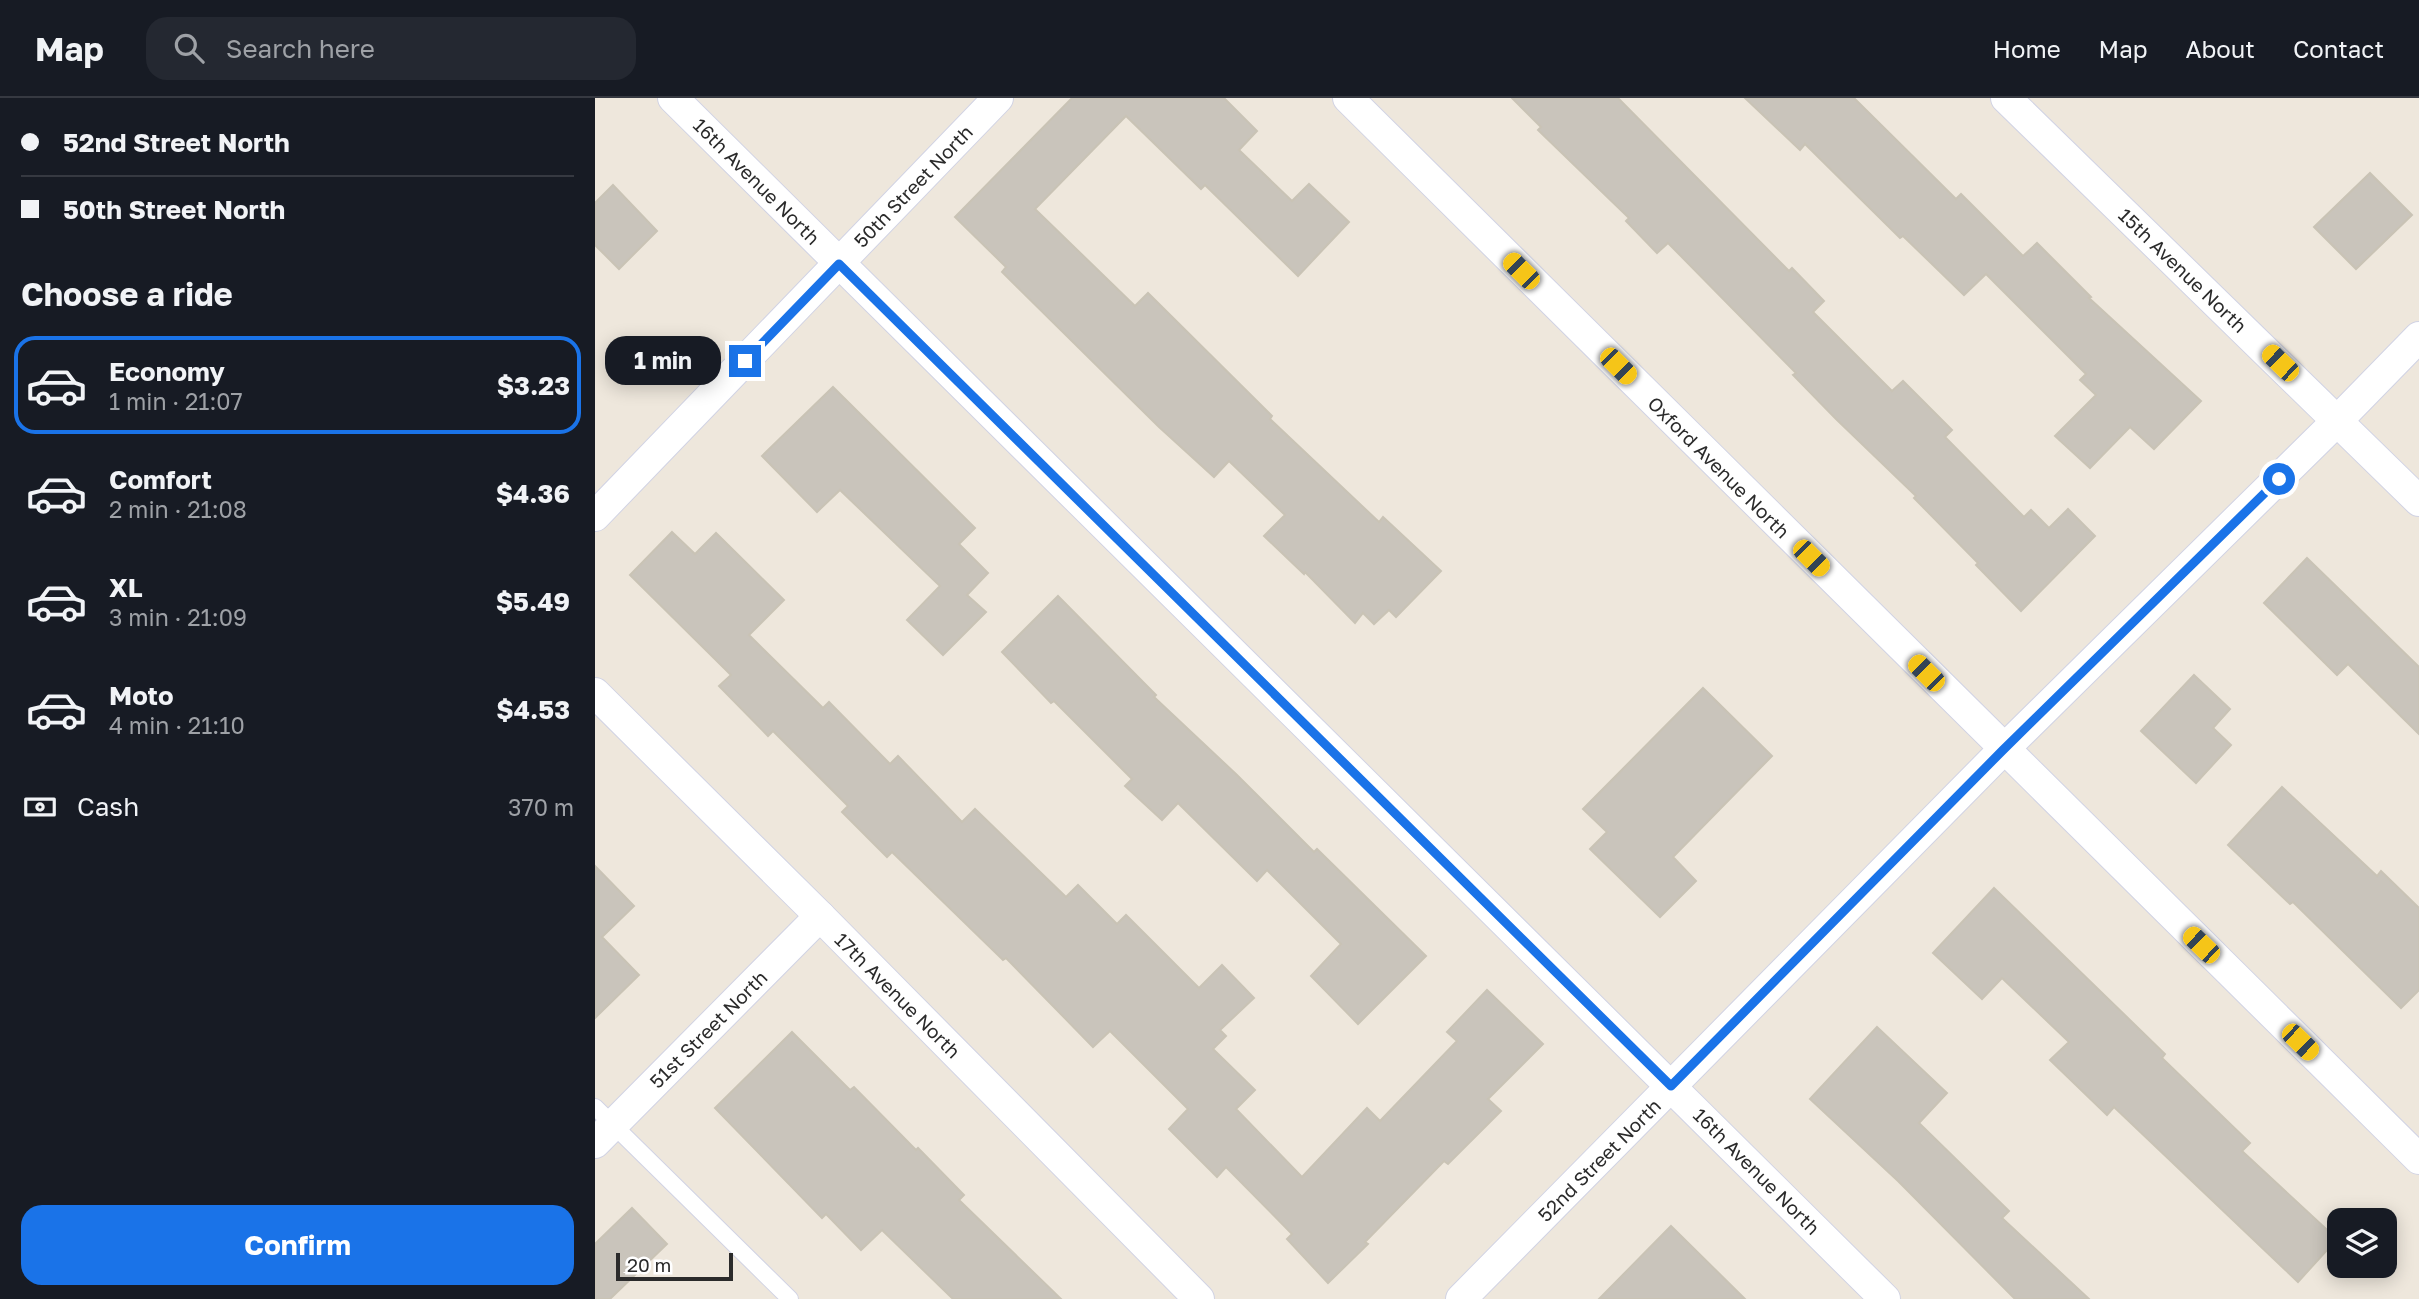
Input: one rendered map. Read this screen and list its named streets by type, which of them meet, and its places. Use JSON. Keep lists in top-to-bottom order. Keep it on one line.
{"streets":{"street":["16th Avenue North","50th Street North","15th Avenue North","Oxford Avenue North","17th Avenue North","51st Street North","52nd Street North"]},"crossings":[["16th Avenue North","50th Street North"],["16th Avenue North","52nd Street North"],["15th Avenue North","52nd Street North"],["Oxford Avenue North","52nd Street North"],["17th Avenue North","51st Street North"]],"scale_bar":"20 m","page":{"header":"Map","search":"Search here","nav":["Home","Map","About","Contact"],"banner":["52nd Street North","50th Street North"],"heading":"Choose a ride","list":[{"name":"Economy","note":"1 min · 21:07","value":"$3.23"},{"name":"Comfort","note":"2 min · 21:08","value":"$4.36"},{"name":"XL","note":"3 min · 21:09","value":"$5.49"},{"name":"Moto","note":"4 min · 21:10","value":"$4.53"}],"bubble":"1 min","pay":["Cash","370 m"],"buttons":"Confirm","scale":"20 m"}}
